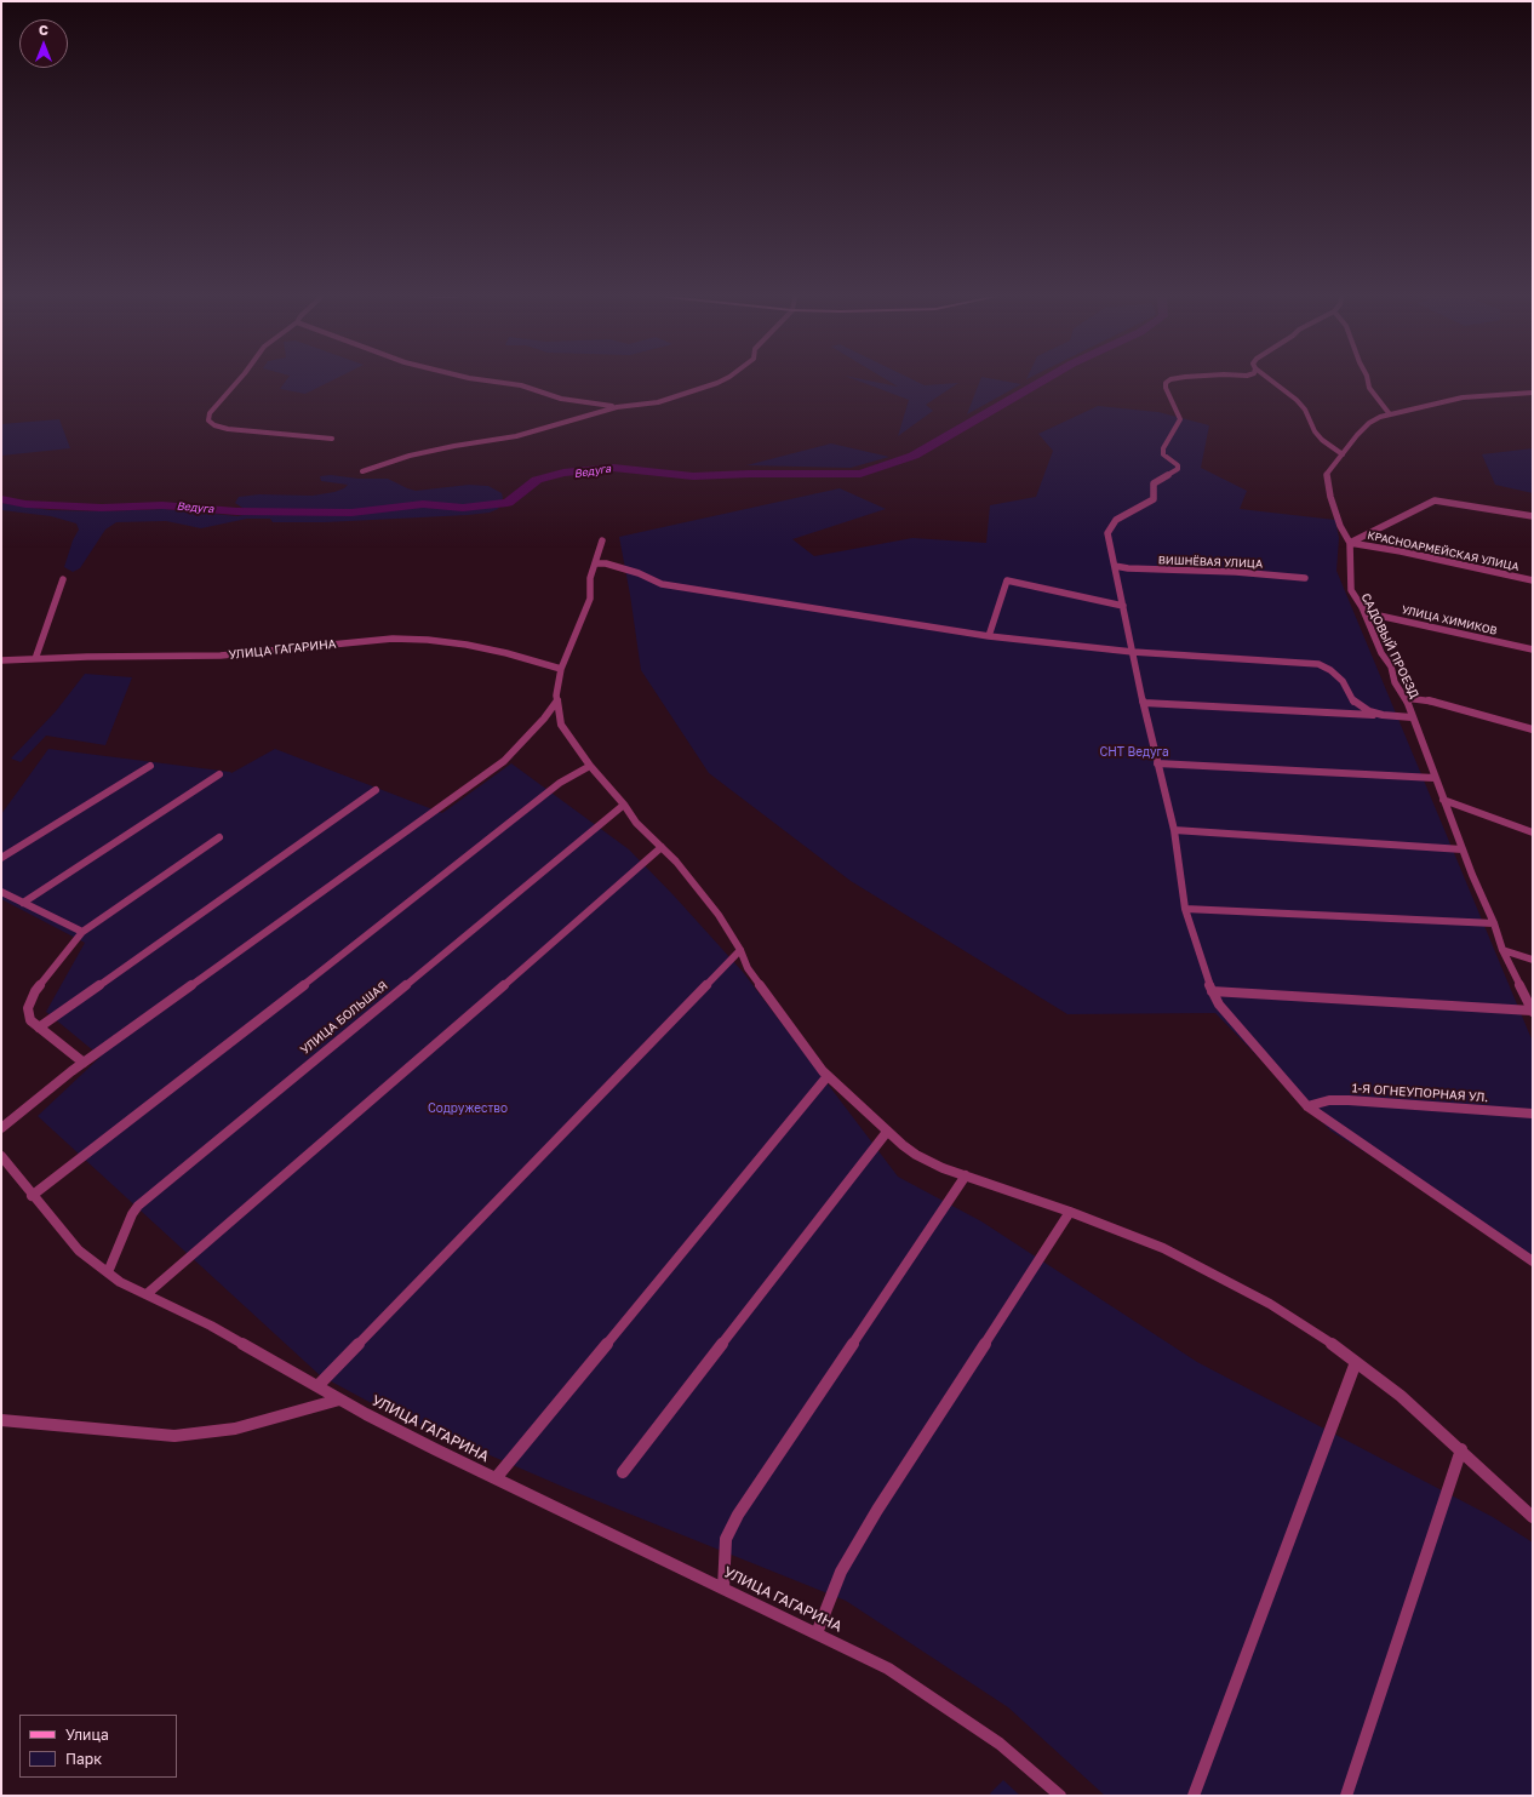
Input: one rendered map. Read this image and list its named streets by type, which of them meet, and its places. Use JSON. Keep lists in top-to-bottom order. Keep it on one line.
{"streets":{"street":["КРАСНОАРМЕЙСКАЯ УЛИЦА","ВИШНЁВАЯ УЛИЦА","УЛИЦА ХИМИКОВ","САДОВЫЙ ПРОЕЗД","УЛИЦА ГАГАРИНА","УЛИЦА БОЛЬШАЯ","1-Я ОГНЕУПОРНАЯ УЛ."]},"crossings":[["КРАСНОАРМЕЙСКАЯ УЛИЦА","САДОВЫЙ ПРОЕЗД"],["УЛИЦА ХИМИКОВ","САДОВЫЙ ПРОЕЗД"],["УЛИЦА ГАГАРИНА","УЛИЦА БОЛЬШАЯ"]],"water":["Ведуга"],"parks":["СНТ Ведуга","Содружество"],"legend":["Улица","Парк"],"north":"top"}
